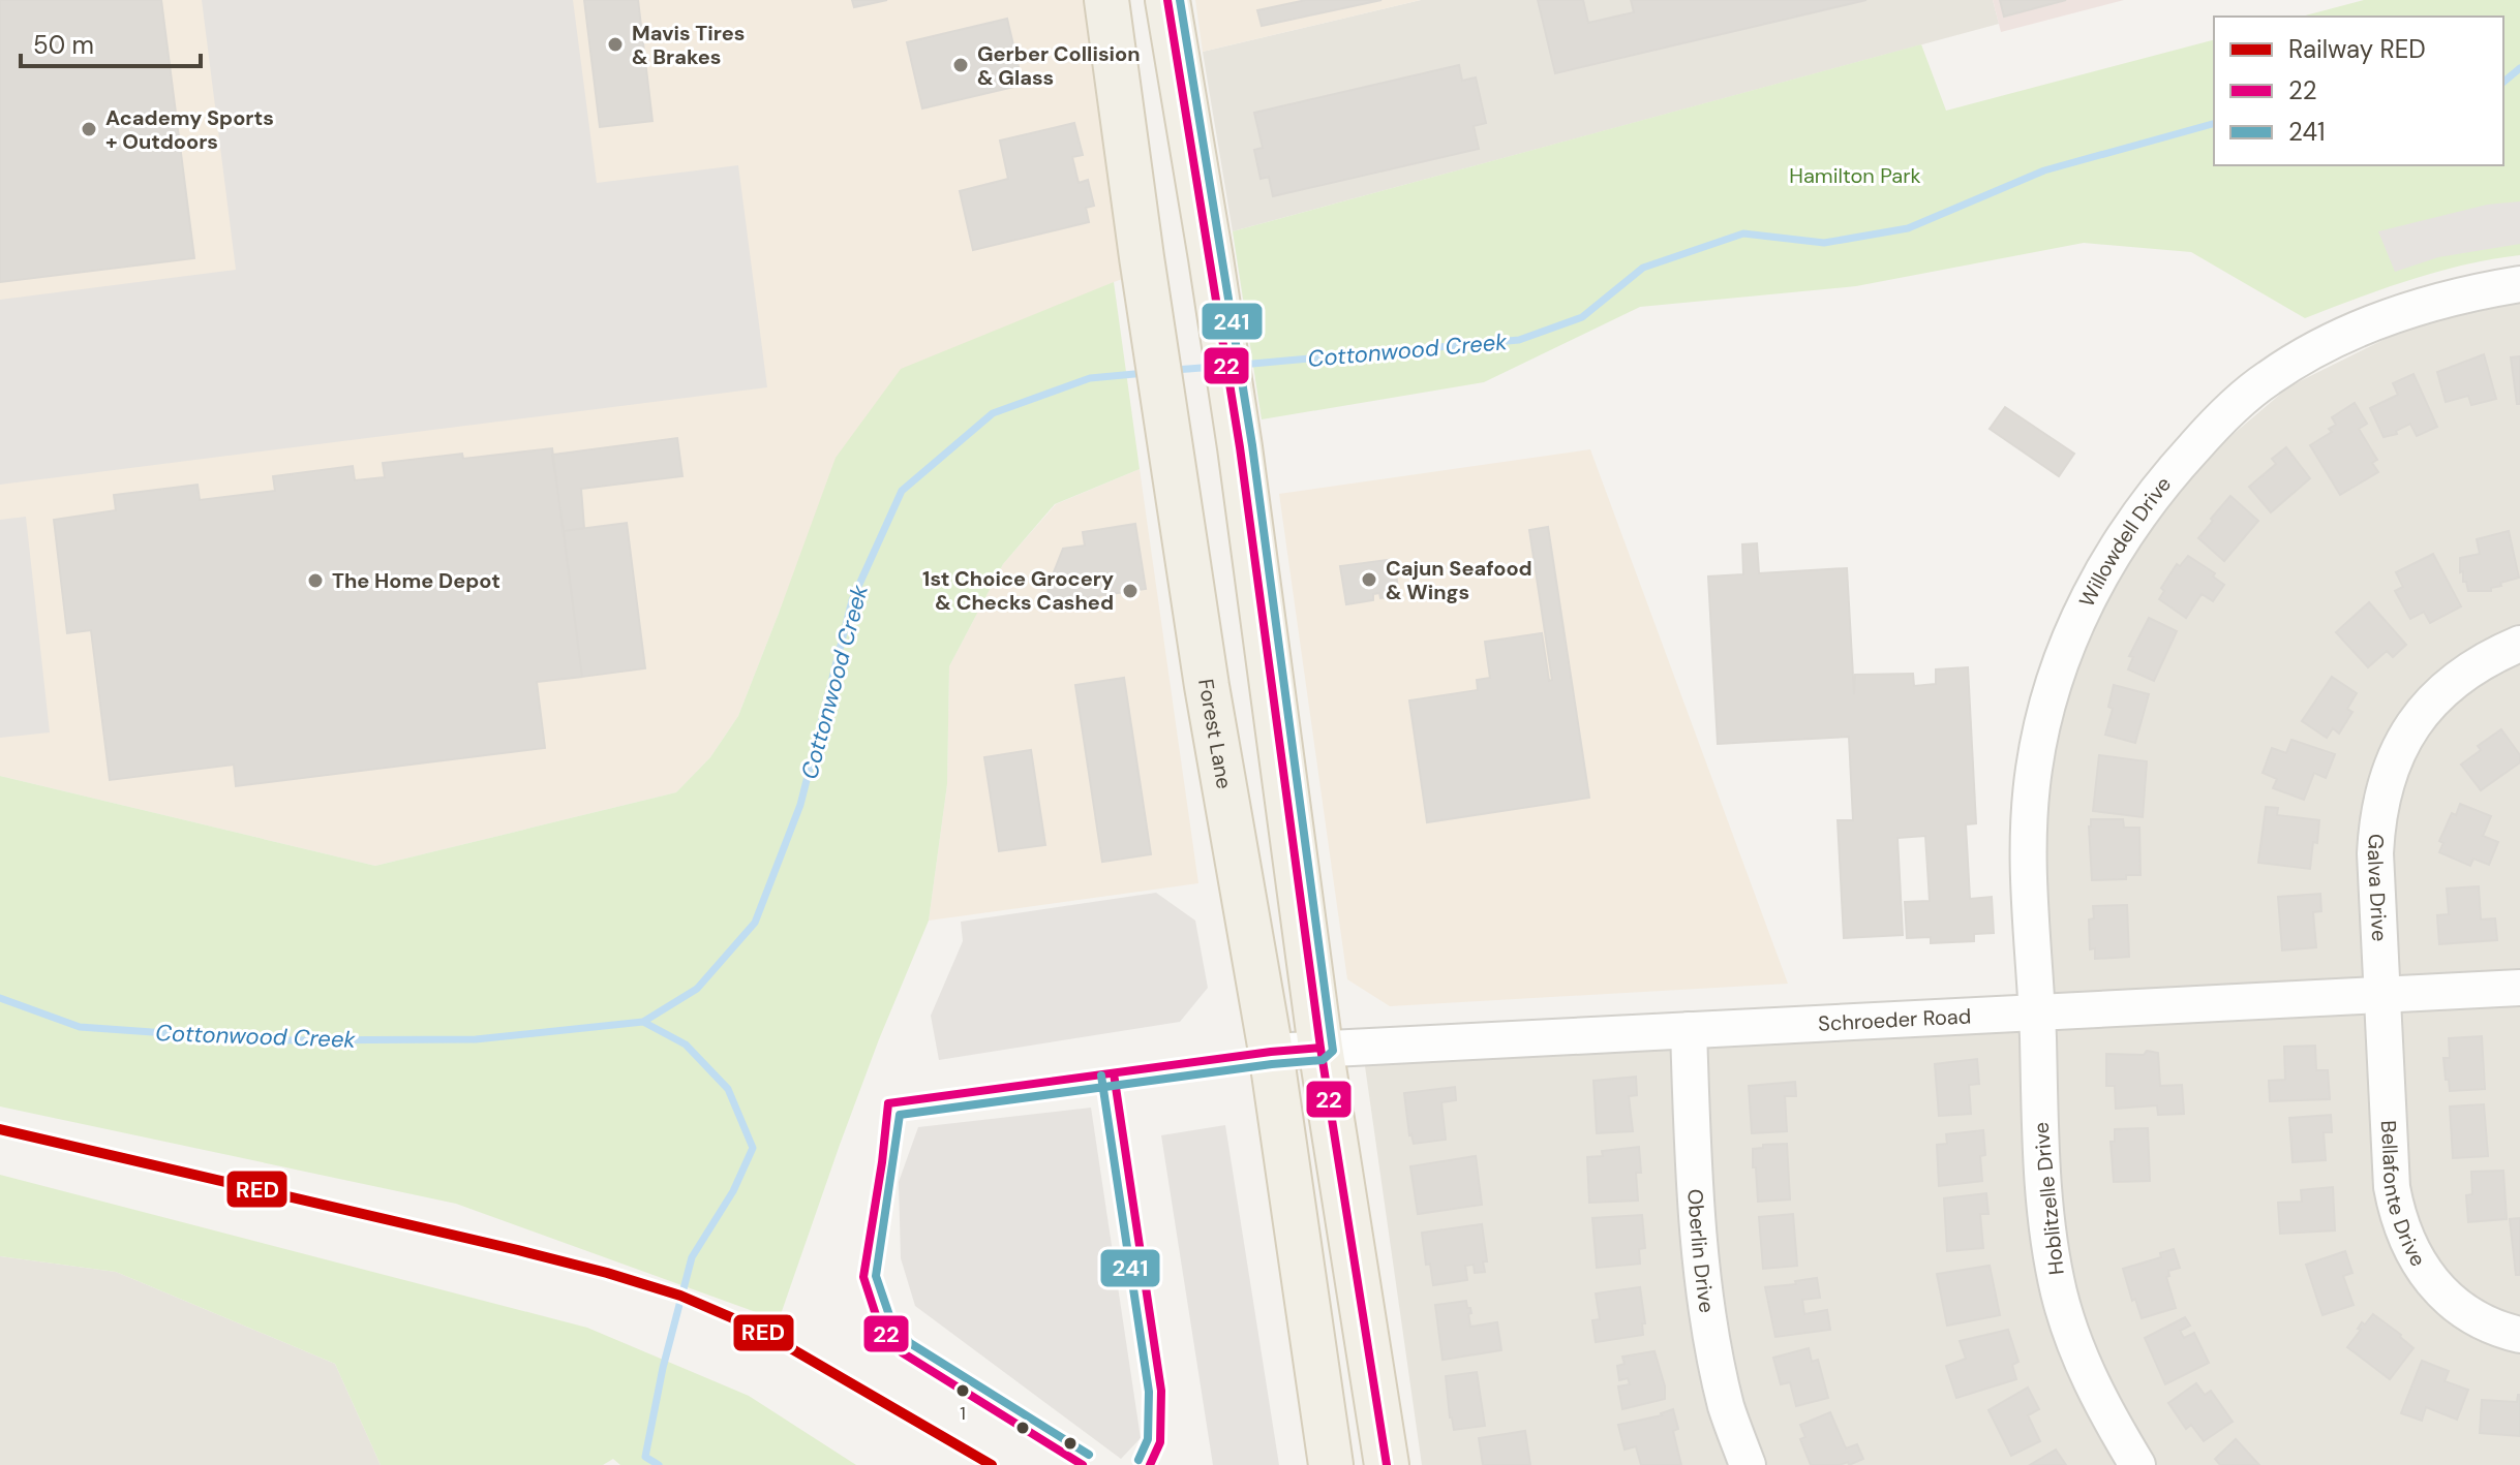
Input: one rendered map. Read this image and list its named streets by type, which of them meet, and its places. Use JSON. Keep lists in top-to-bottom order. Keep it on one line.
{"streets":{"main road":["Forest Lane"],"street":["Willowdell Drive","Galva Drive","Schroeder Road","Bellafonte Drive","Hoblitzelle Drive","Oberlin Drive"]},"crossings":[["Willowdell Drive","Schroeder Road"],["Willowdell Drive","Hoblitzelle Drive"],["Forest Lane","Schroeder Road"],["Galva Drive","Schroeder Road"],["Galva Drive","Bellafonte Drive"],["Schroeder Road","Bellafonte Drive"],["Schroeder Road","Hoblitzelle Drive"],["Schroeder Road","Oberlin Drive"]],"water":["Cottonwood Creek"],"parks":["Hamilton Park"],"places":["Mavis Tires & Brakes","Gerber Collision & Glass","Academy Sports + Outdoors","Cajun Seafood & Wings","The Home Depot","1st Choice Grocery & Checks Cashed","1"],"lines":["transit line 22","transit line 241","rail line RED"],"legend":["Railway RED","22","241"],"scale_bar":"50 m"}
